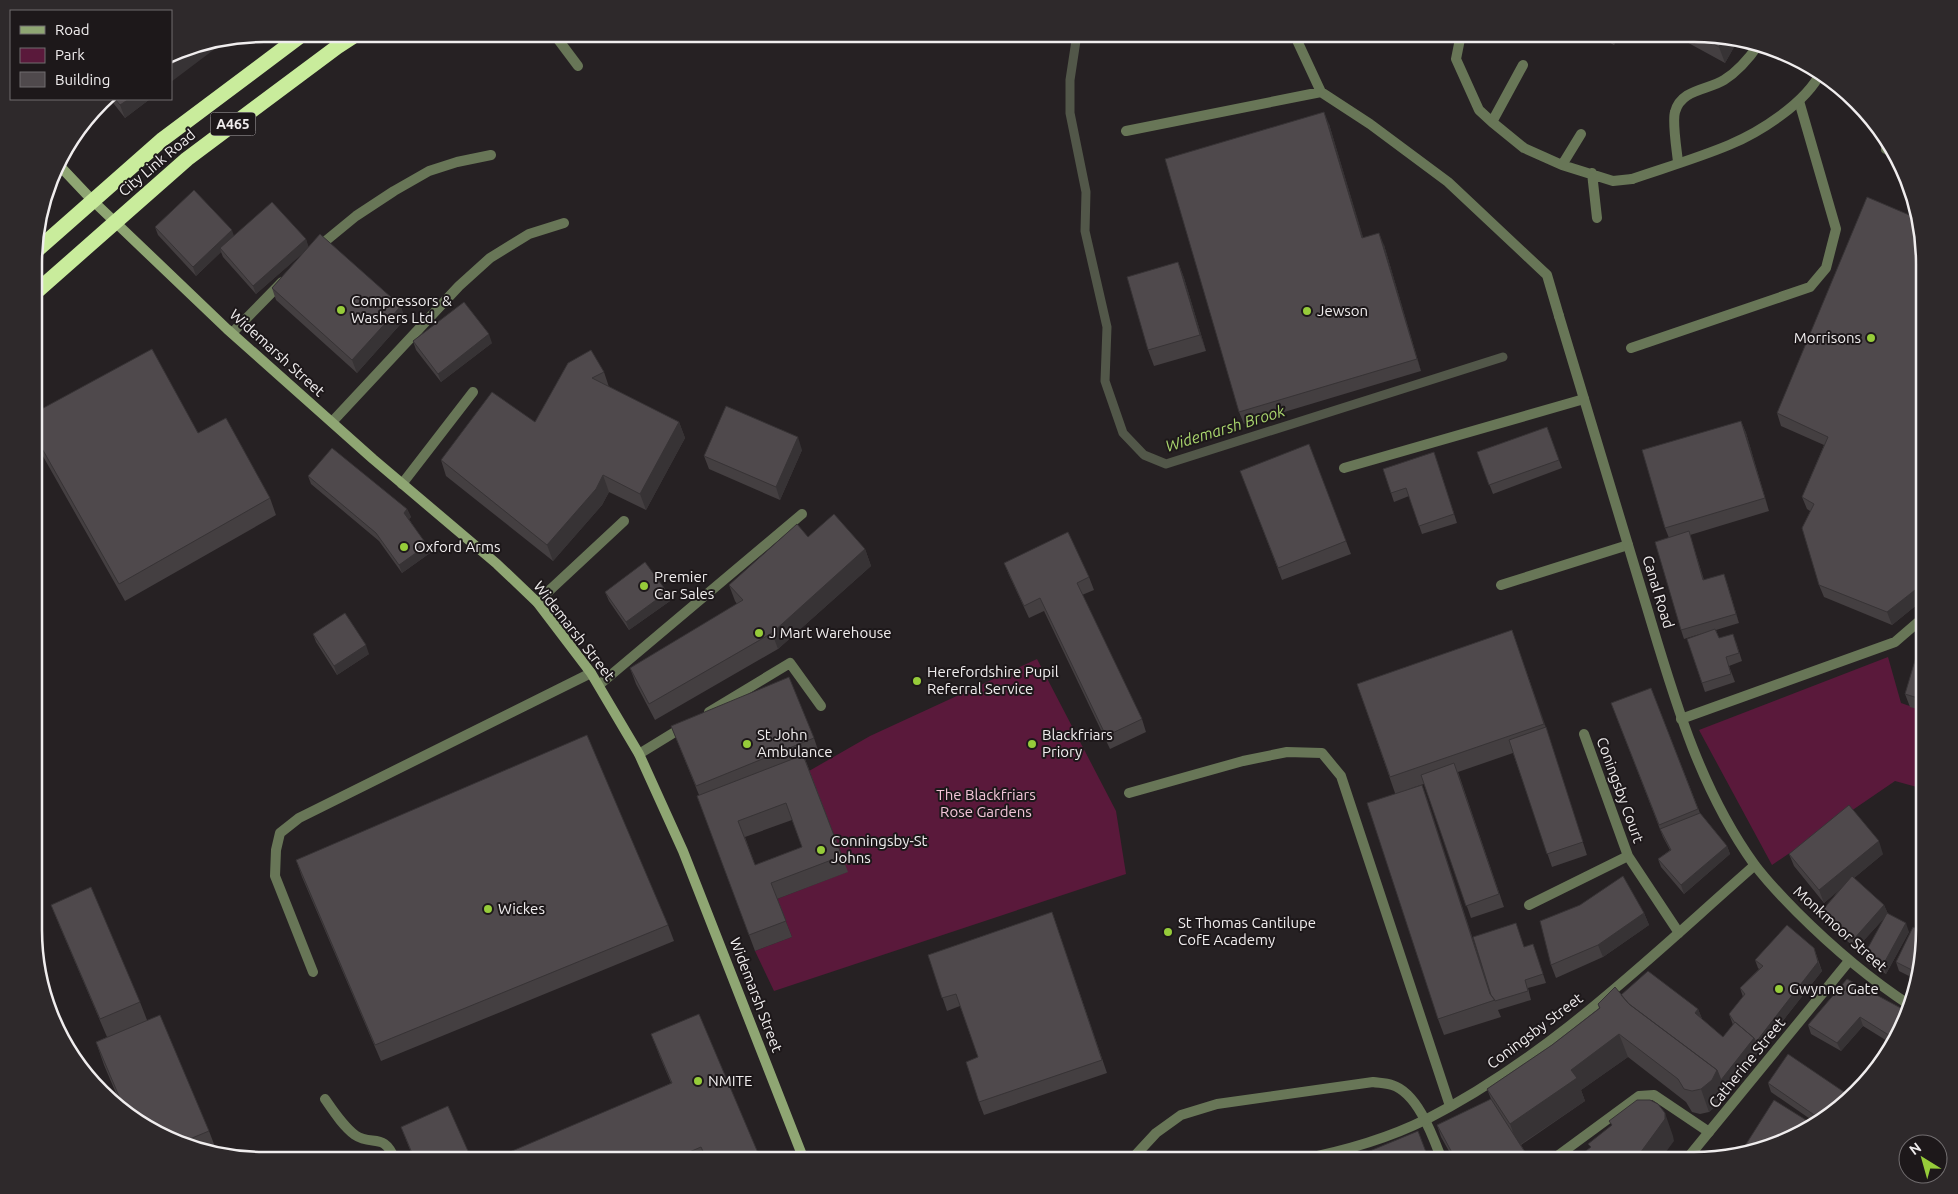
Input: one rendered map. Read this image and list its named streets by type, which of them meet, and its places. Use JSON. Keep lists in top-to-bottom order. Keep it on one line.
{"streets":{"highway":["A465","City Link Road"],"main road":["Widemarsh Street"],"street":["Canal Road","Coningsby Court","Monkmoor Street","Coningsby Street","Catherine Street"]},"crossings":[["City Link Road","Widemarsh Street"],["Canal Road","Monkmoor Street"],["Canal Road","Coningsby Street"],["Coningsby Court","Coningsby Street"],["Monkmoor Street","Coningsby Street"],["Monkmoor Street","Catherine Street"]],"water":["Widemarsh Brook"],"parks":["The Blackfriars Rose Gardens"],"places":["Compressors & Washers Ltd.","Jewson","Morrisons","Oxford Arms","Premier Car Sales","J Mart Warehouse","Herefordshire Pupil Referral Service","St John Ambulance","Blackfriars Priory","Conningsby-St Johns","Wickes","St Thomas Cantilupe CofE Academy","Gwynne Gate","NMITE"],"legend":["Road","Park","Building"],"north":"top left"}
